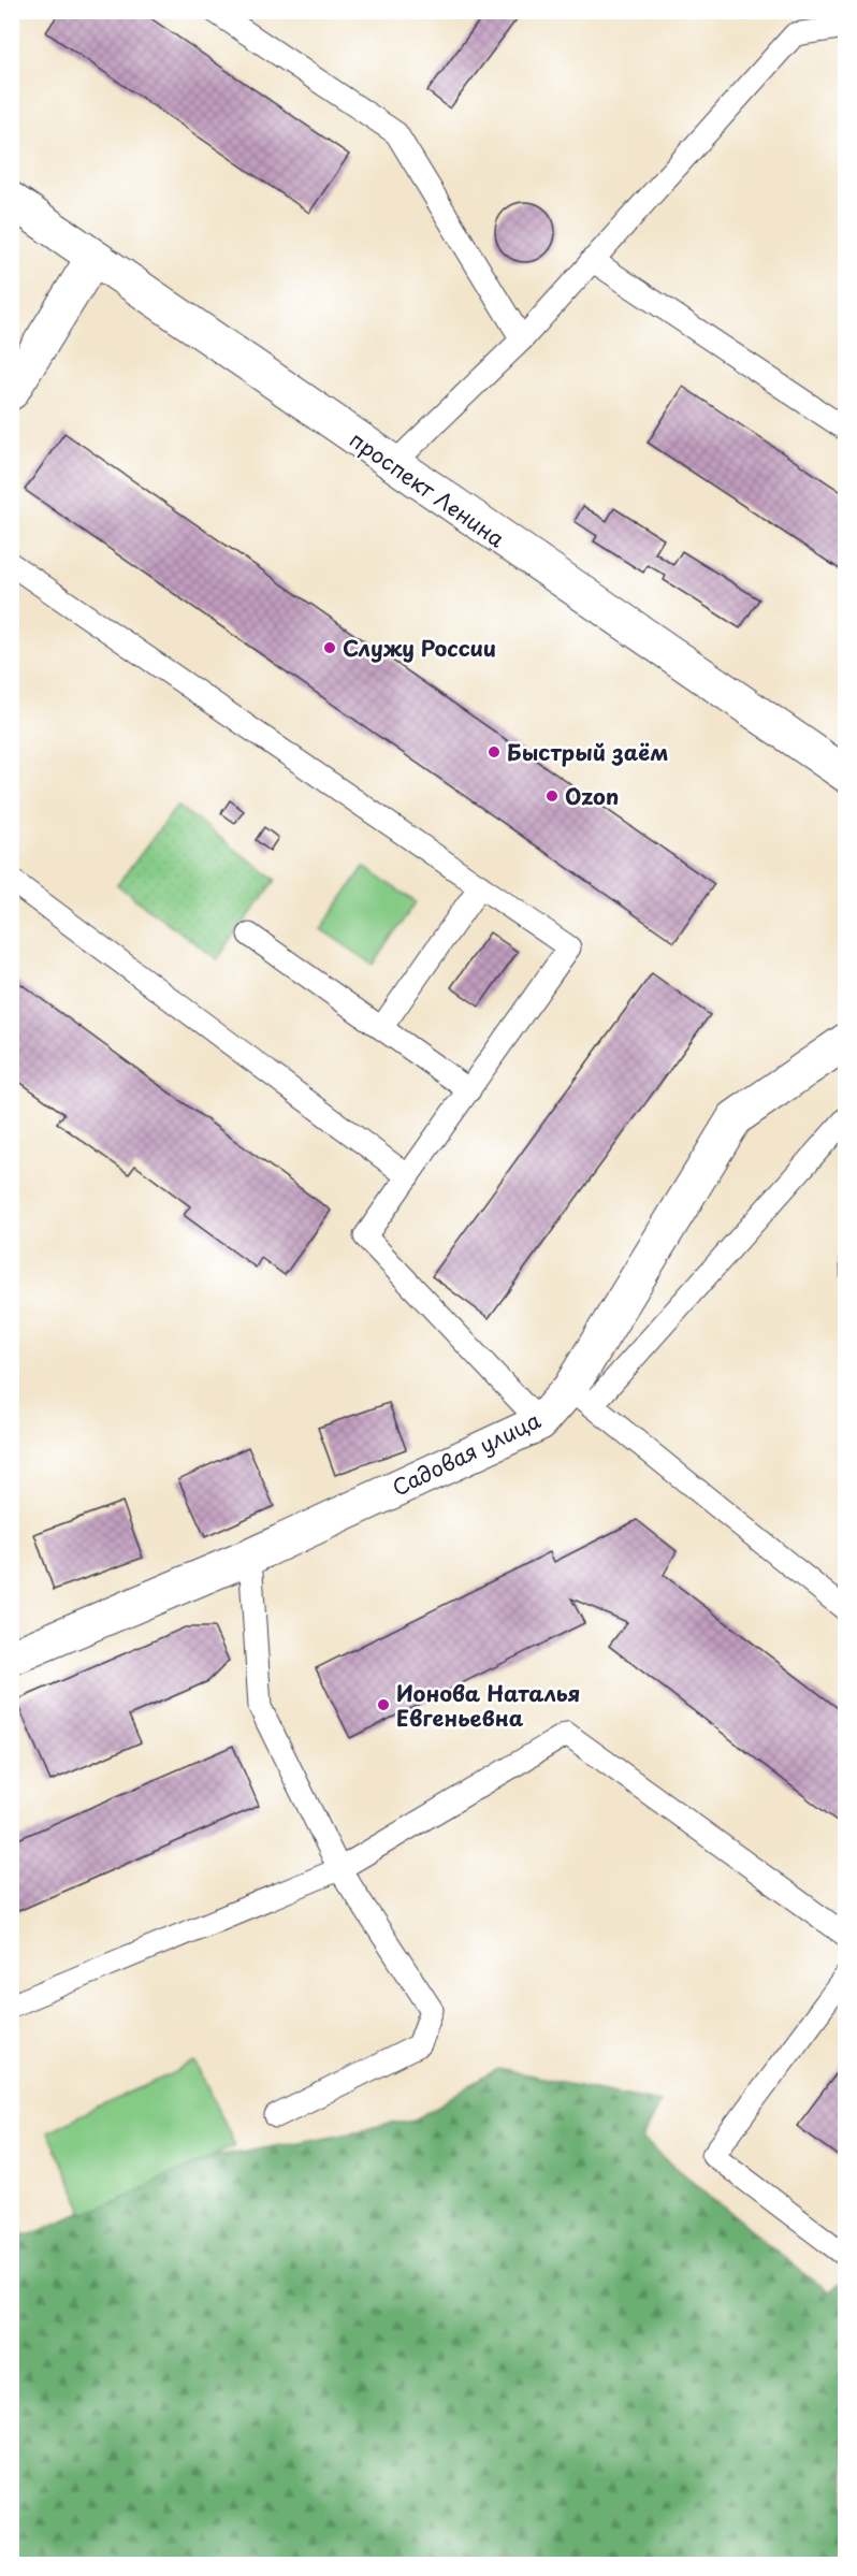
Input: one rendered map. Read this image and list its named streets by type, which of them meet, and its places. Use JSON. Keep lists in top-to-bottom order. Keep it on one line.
{"streets":{"street":["проспект Ленина","Садовая улица"]},"places":["Служу России","Быстрый заём","Ozon","Ионова Наталья Евгеньевна"]}
